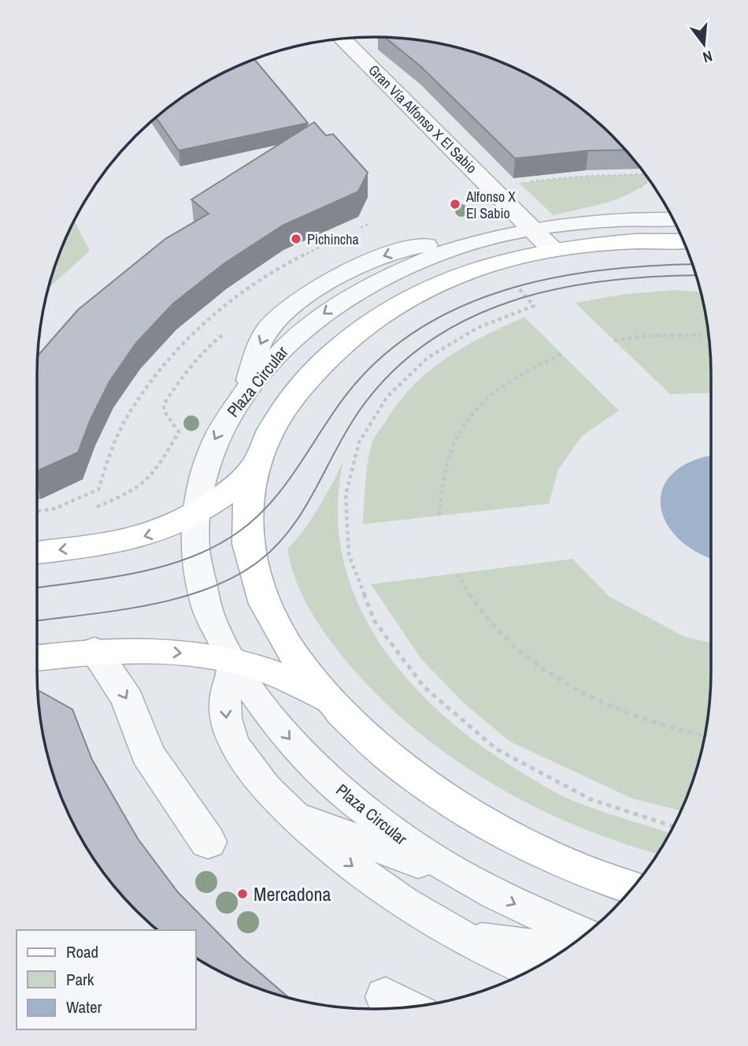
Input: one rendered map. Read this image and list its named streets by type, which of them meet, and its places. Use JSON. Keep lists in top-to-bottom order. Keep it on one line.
{"streets":{"street":["Gran Vía Alfonso X El Sabio"],"lane":["Plaza Circular"]},"crossings":[["Gran Vía Alfonso X El Sabio","Plaza Circular"]],"places":["Alfonso X El Sabio","Pichincha","Mercadona"],"legend":["Road","Park","Water"],"north":"bottom"}
